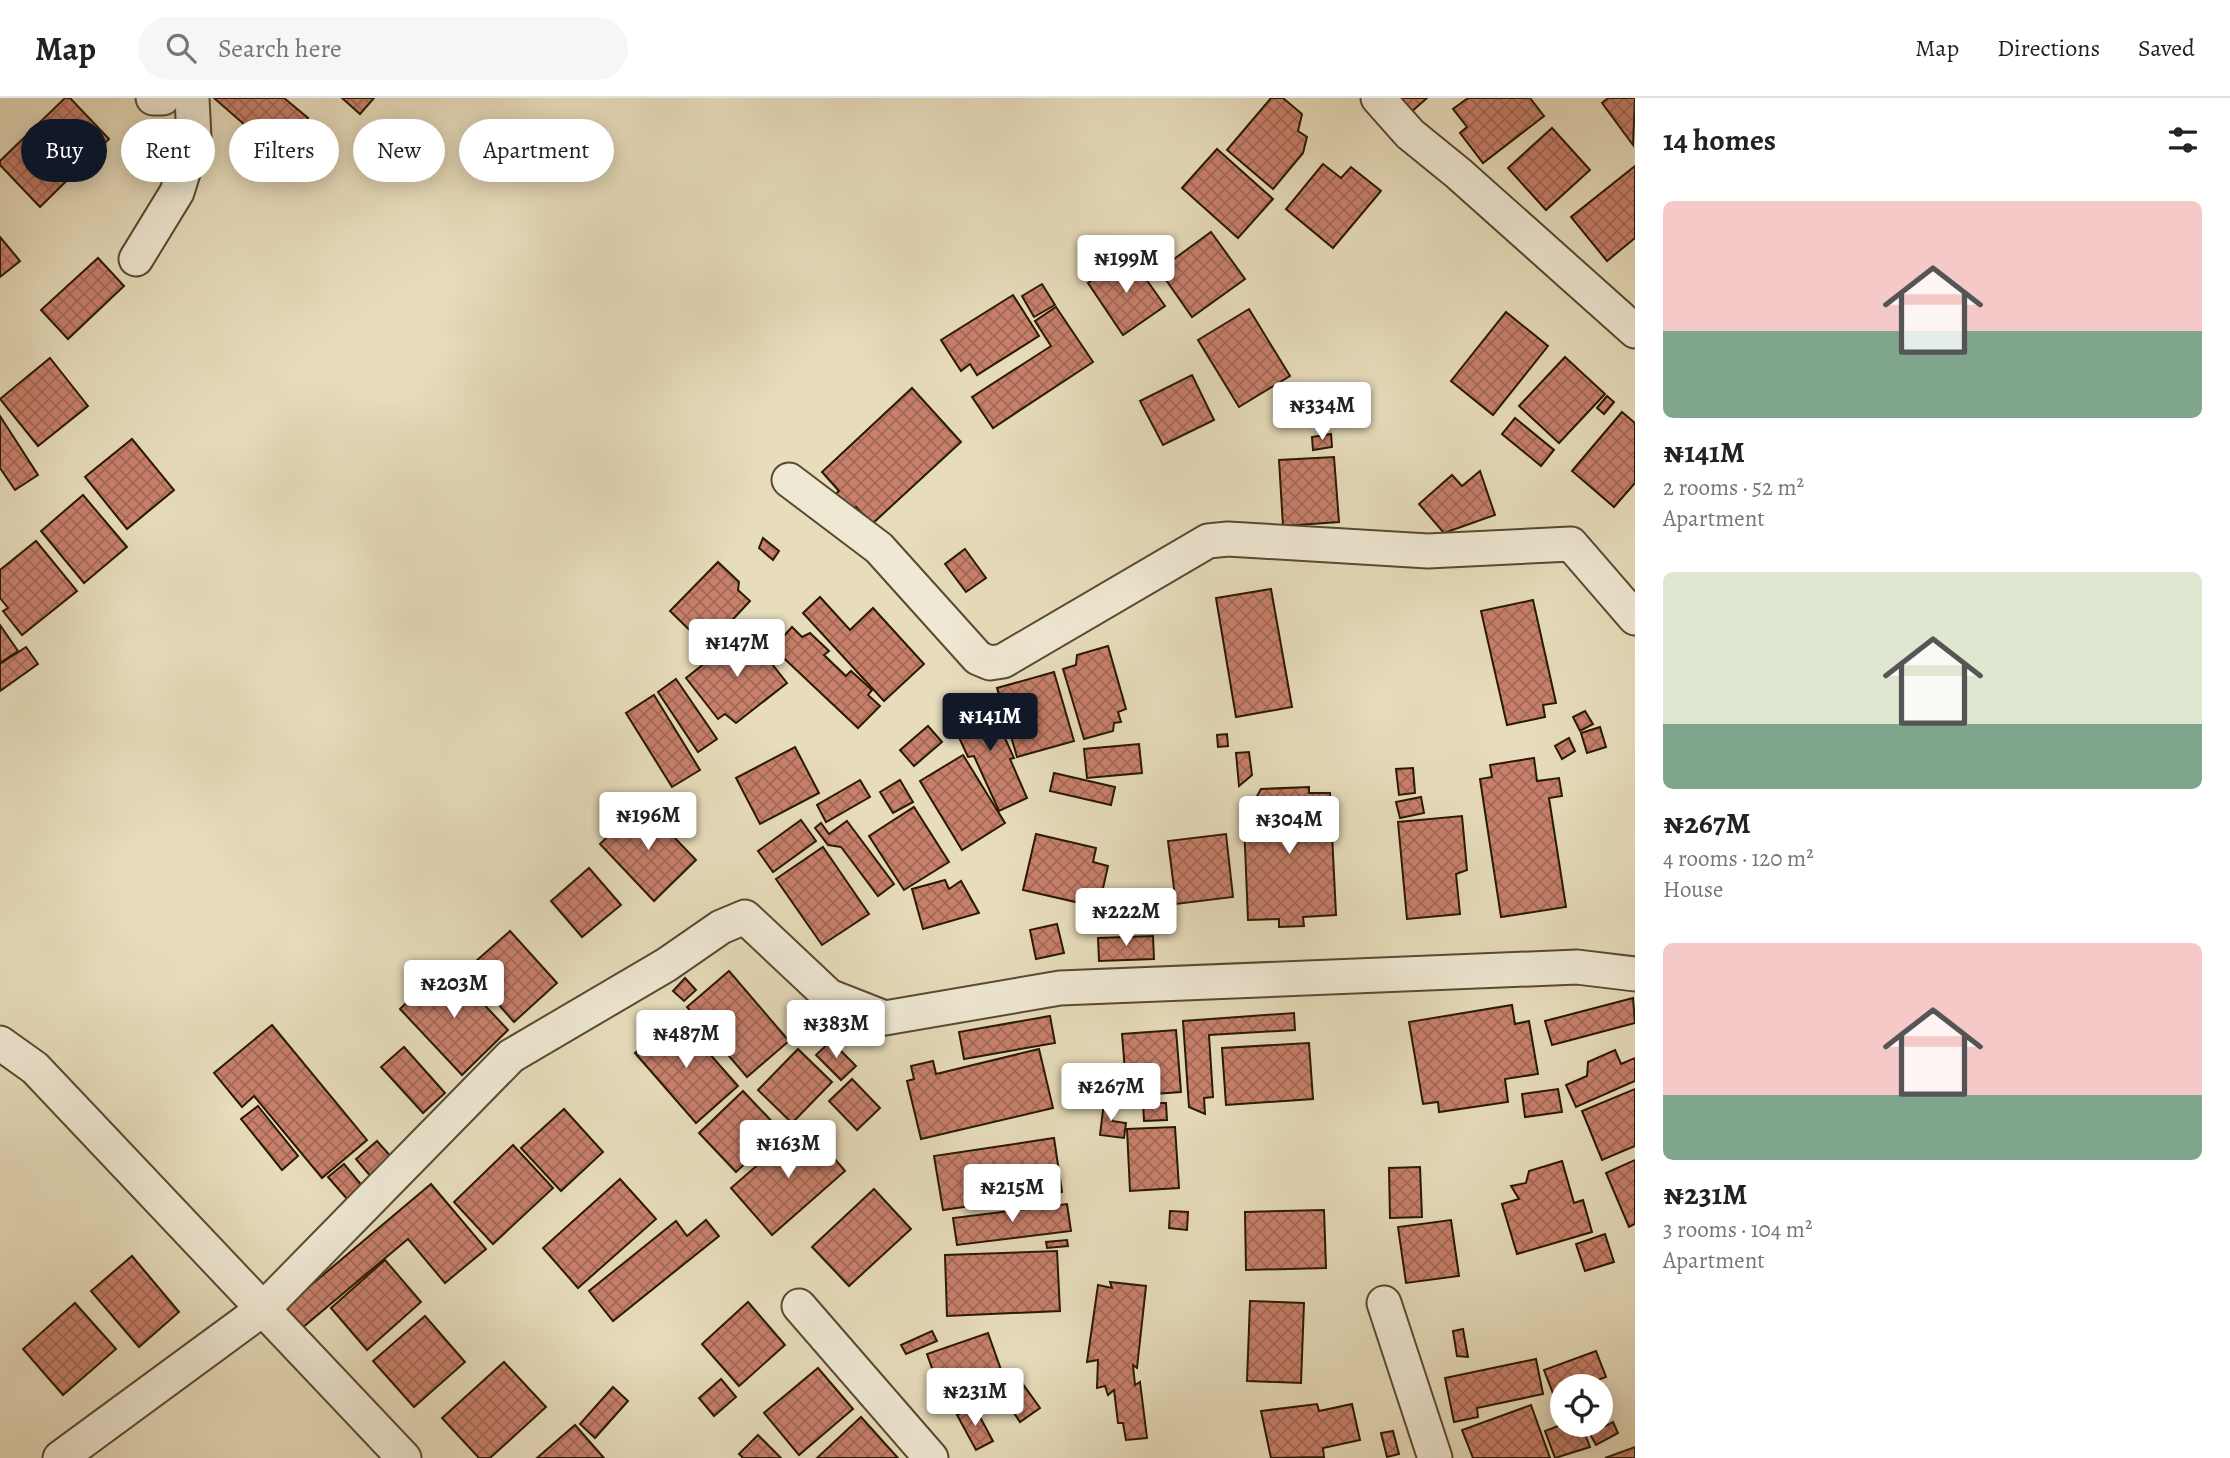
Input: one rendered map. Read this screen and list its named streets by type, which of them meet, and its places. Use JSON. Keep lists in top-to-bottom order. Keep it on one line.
{"page":{"header":"Map","search":"Search here","nav":["Map","Directions","Saved"],"heading":"14 homes","chip":["Buy","Rent","Filters","New","Apartment"],"list":[{"name":"₦141M","note":"2 rooms · 52 m² · Apartment"},{"name":"₦267M","note":"4 rooms · 120 m² · House"},{"name":"₦231M","note":"3 rooms · 104 m² · Apartment"}],"price":["₦199M","₦334M","₦147M","₦141M","₦196M","₦304M","₦222M","₦203M","₦383M","₦487M","₦267M","₦163M","₦215M","₦231M"]}}
